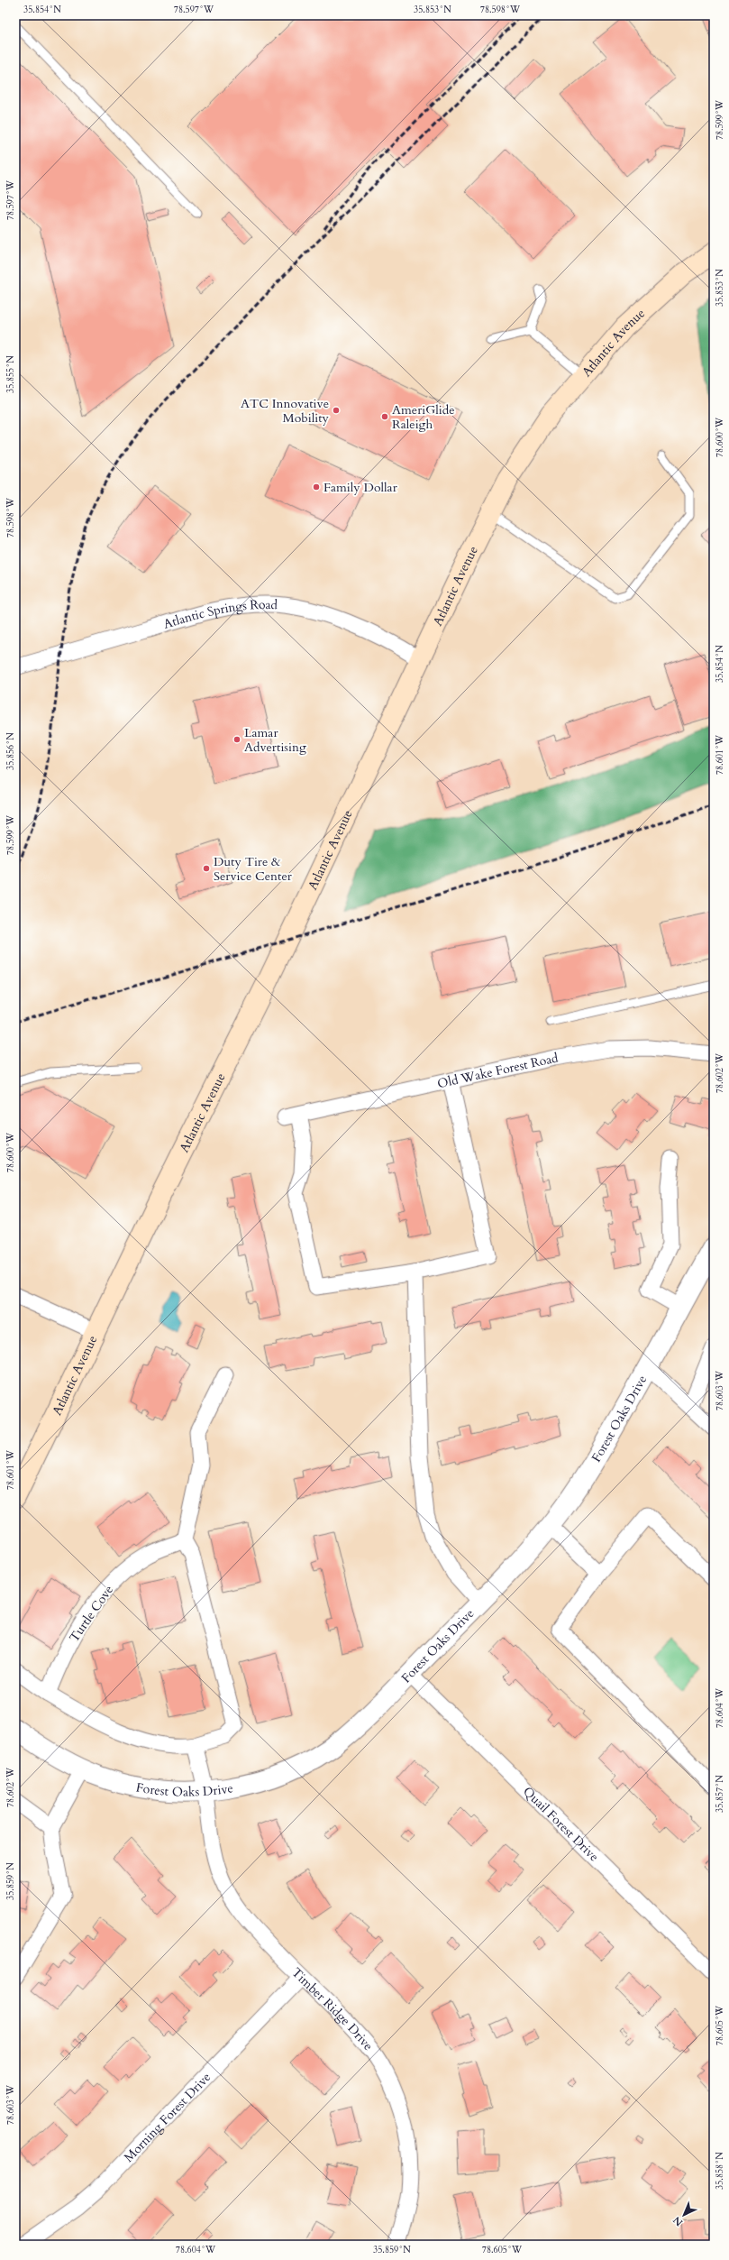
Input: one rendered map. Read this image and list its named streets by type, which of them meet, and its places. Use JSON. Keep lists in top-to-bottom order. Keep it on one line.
{"streets":{"main road":["Atlantic Avenue"],"street":["Atlantic Springs Road","Old Wake Forest Road","Forest Oaks Drive","Turtle Cove","Quail Forest Drive","Timber Ridge Drive","Morning Forest Drive"]},"crossings":[["Atlantic Avenue","Atlantic Springs Road"],["Forest Oaks Drive","Quail Forest Drive"],["Forest Oaks Drive","Timber Ridge Drive"],["Timber Ridge Drive","Morning Forest Drive"]],"places":["ATC Innovative Mobility","AmeriGlide Raleigh","Family Dollar","Lamar Advertising","Duty Tire & Service Center"],"north":"bottom left","coordinates":["35.854°N","78.597°W","35.853°N","78.598°W","78.599°W","35.855°N","78.600°W","35.856°N","78.601°W","78.602°W","78.603°W","78.604°W","35.857°N","35.859°N","78.605°W","35.858°N"]}
